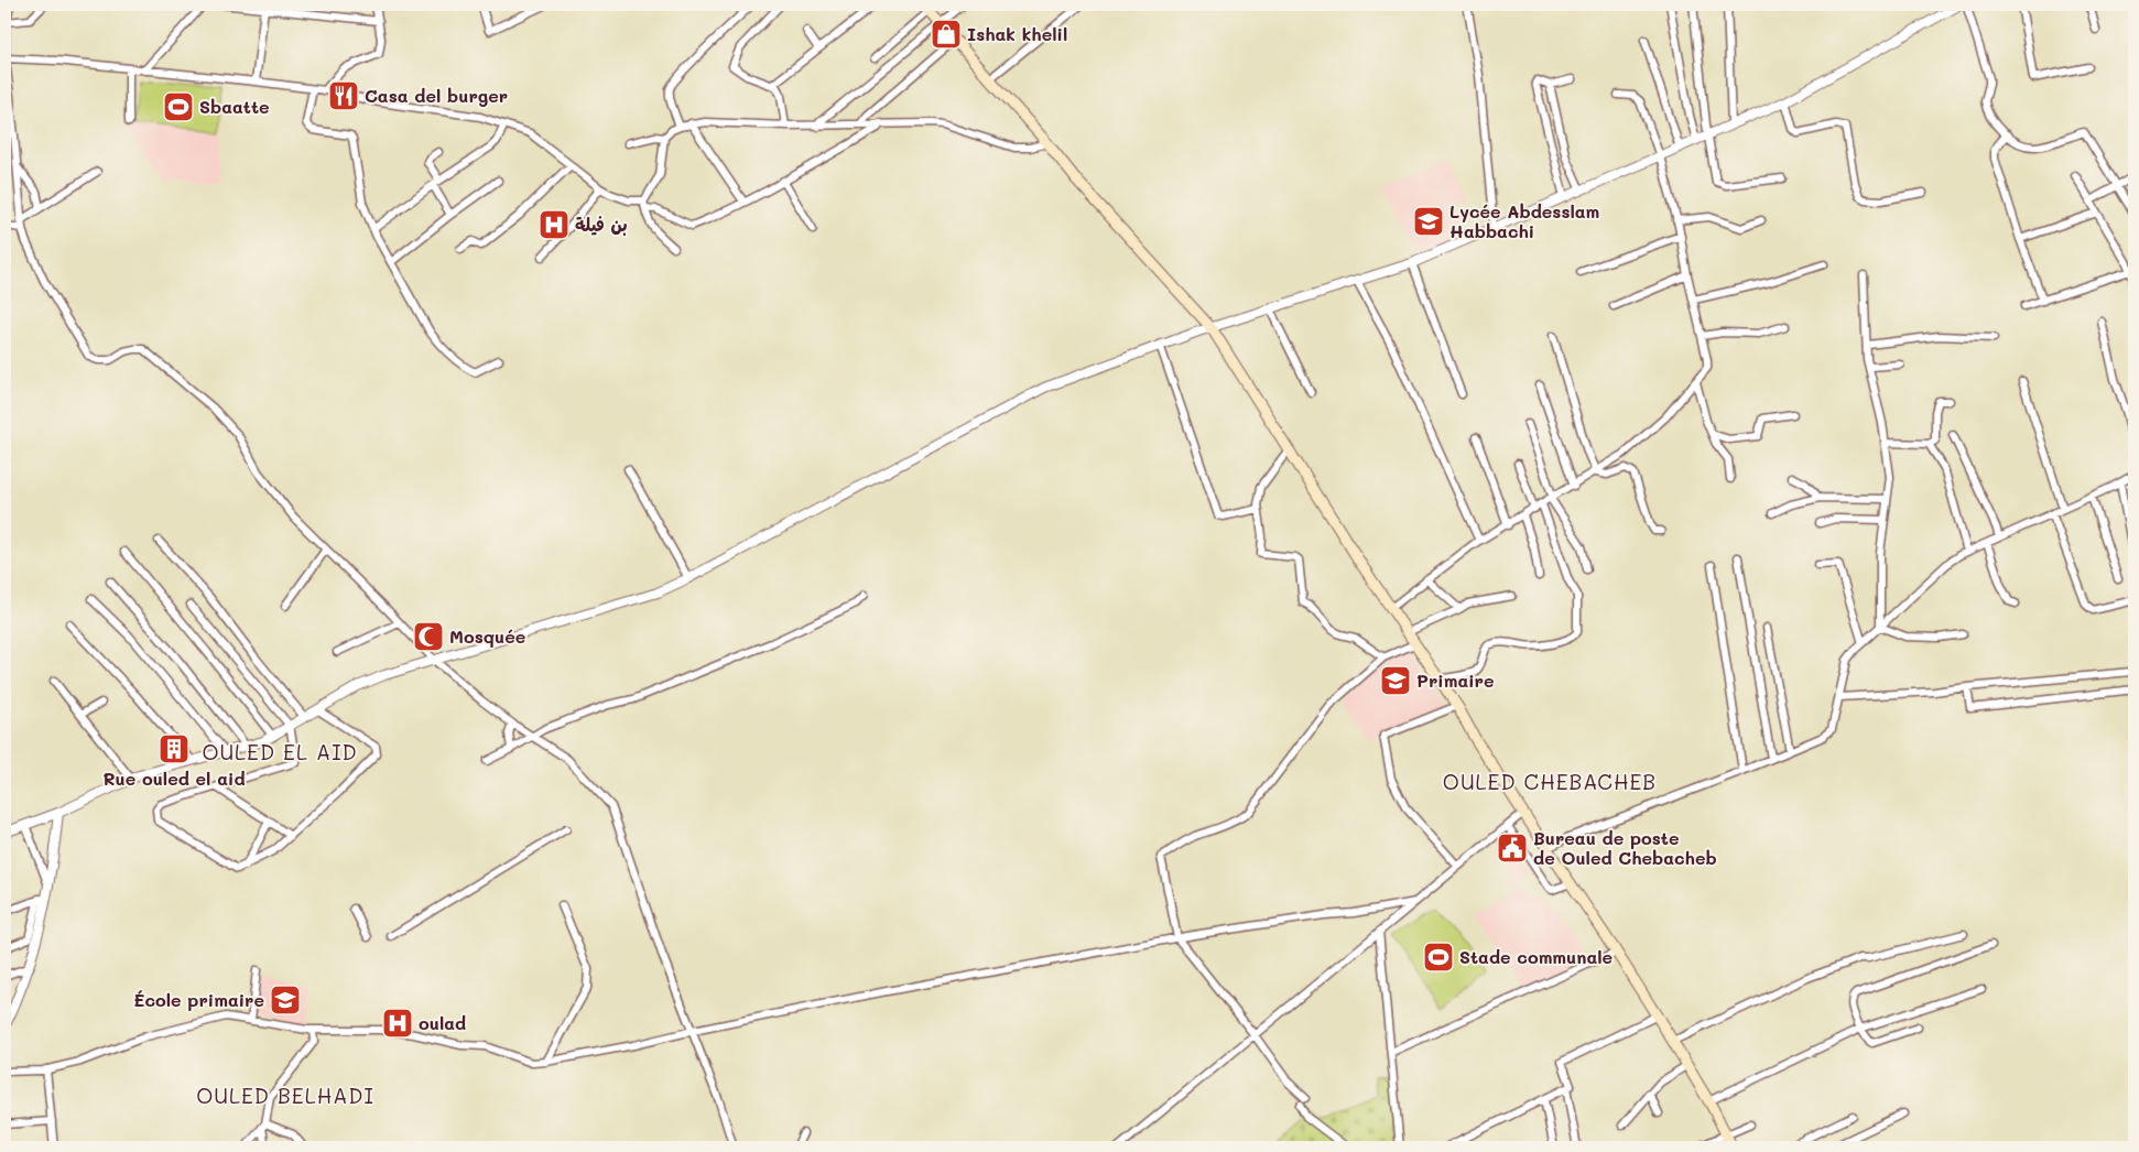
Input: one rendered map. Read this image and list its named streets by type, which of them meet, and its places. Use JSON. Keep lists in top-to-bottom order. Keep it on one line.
{"districts":["OULED EL AID","OULED CHEBACHEB","OULED BELHADI"],"places":{"shop":["Ishak khelil"],"restaurant":["Casa del burger"],"sports":["Sbaatte","Stade communale"],"school or university":["Lycée Abdesslam Habbachi","Primaire","École primaire"],"hospital":["بن فيلة","oulad"],"mosque":["Mosquée"],"building":["Rue ouled el aid"],"public building":["Bureau de poste de Ouled Chebacheb"]}}
